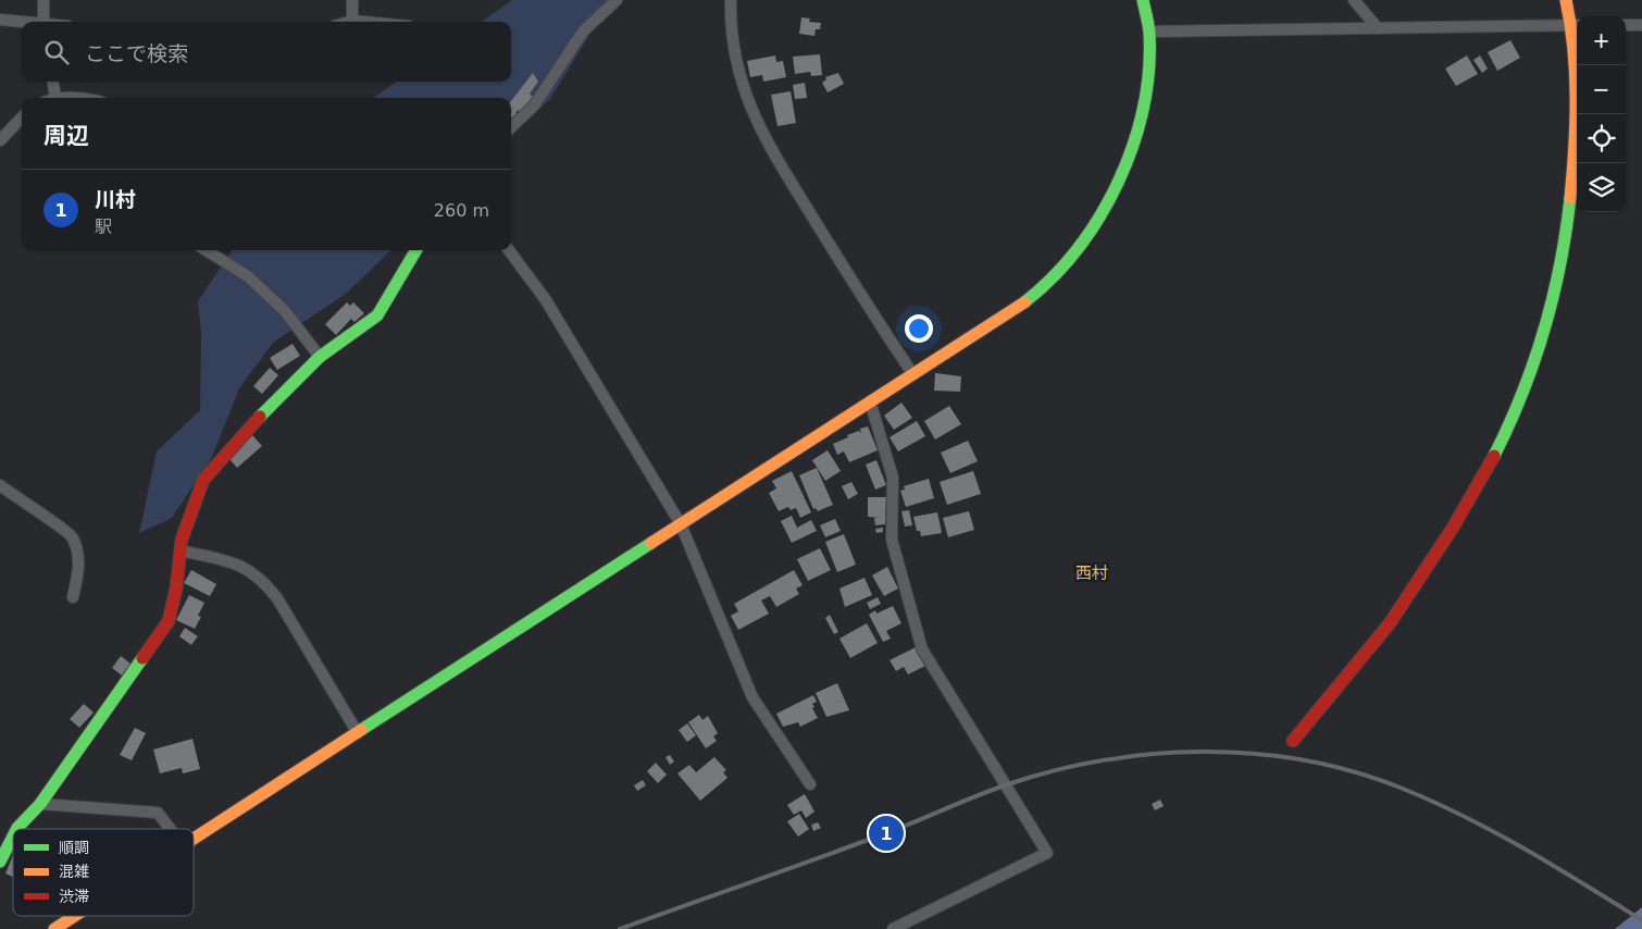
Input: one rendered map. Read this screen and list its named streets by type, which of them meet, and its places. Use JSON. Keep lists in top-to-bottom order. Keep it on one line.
{"districts":["西村"],"legend":["順調","混雑","渋滞"],"page":{"map_buttons":["+","−"],"search":"ここで検索","heading":"周辺","list":[{"mark":"1","name":"川村","note":"駅","value":"260 m"}],"pins":"1"}}
